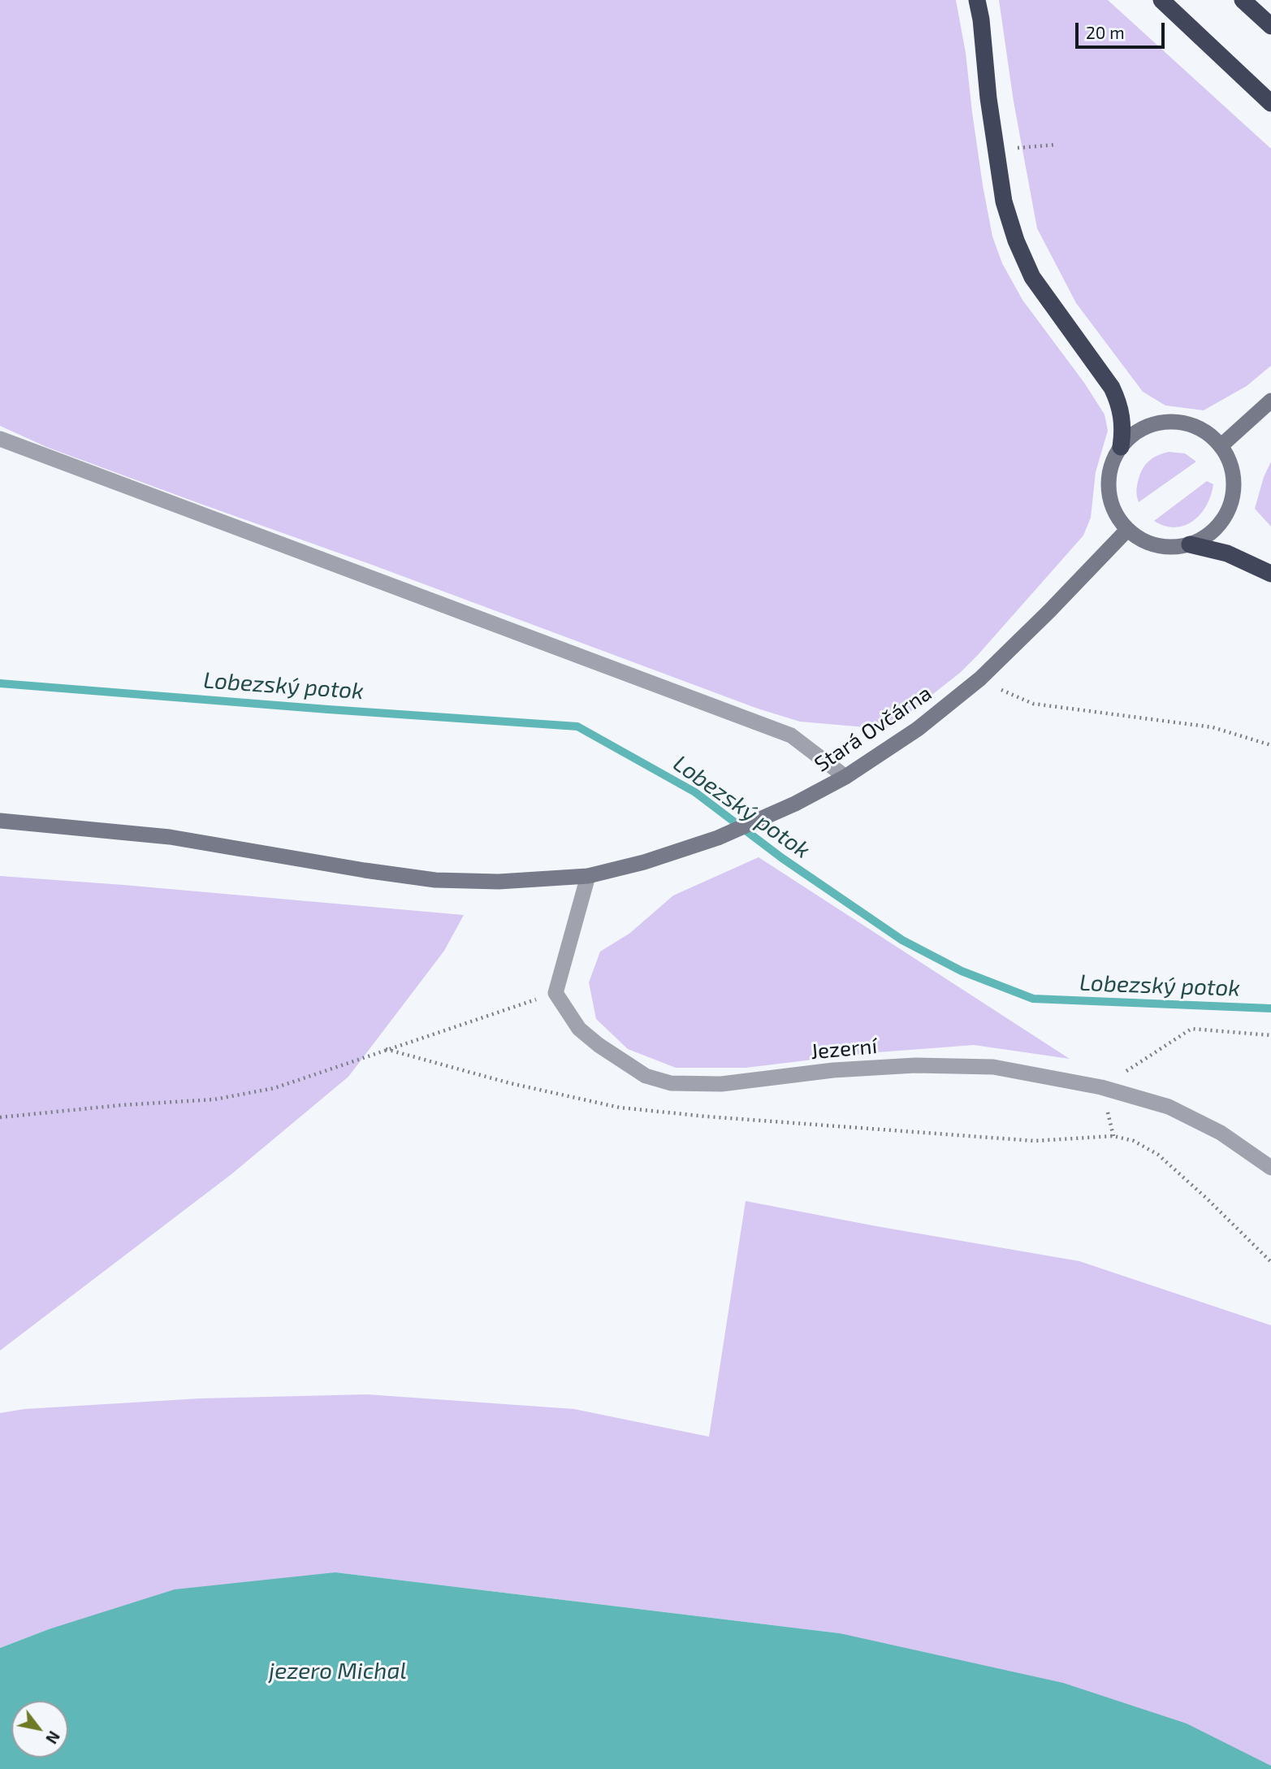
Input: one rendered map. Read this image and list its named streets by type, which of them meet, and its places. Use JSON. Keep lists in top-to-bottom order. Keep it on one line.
{"streets":{"main road":["Stará Ovčárna"],"lane":["Jezerní"]},"water":["Lobezský potok","jezero Michal"],"scale_bar":"20 m","north":"bottom right"}
